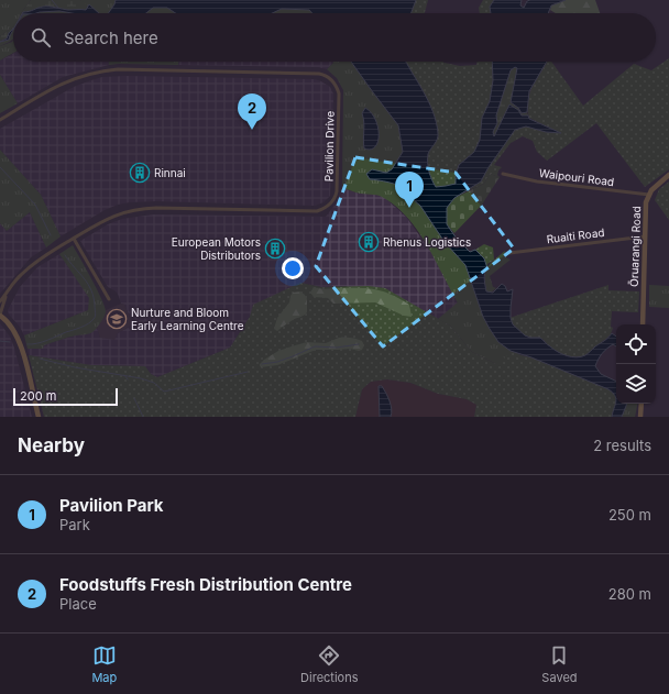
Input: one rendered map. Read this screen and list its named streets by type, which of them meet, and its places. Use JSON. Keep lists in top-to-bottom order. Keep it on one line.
{"streets":{"street":["Pavilion Drive","Waipouri Road","Ruaiti Road","Ōruarangi Road"]},"crossings":[["Waipouri Road","Ōruarangi Road"],["Ruaiti Road","Ōruarangi Road"]],"places":{"building":["Rinnai","Rhenus Logistics","European Motors Distributors"],"school or university":["Nurture and Bloom Early Learning Centre"]},"scale_bar":"200 m","page":{"search":"Search here","pins":["2","1"],"scale":"200 m","heading":["Nearby","2 results"],"list":[{"mark":"1","name":"Pavilion Park","note":"Park","value":"250 m"},{"mark":"2","name":"Foodstuffs Fresh Distribution Centre","note":"Place","value":"280 m"}],"nav":["Map","Directions","Saved"]}}
